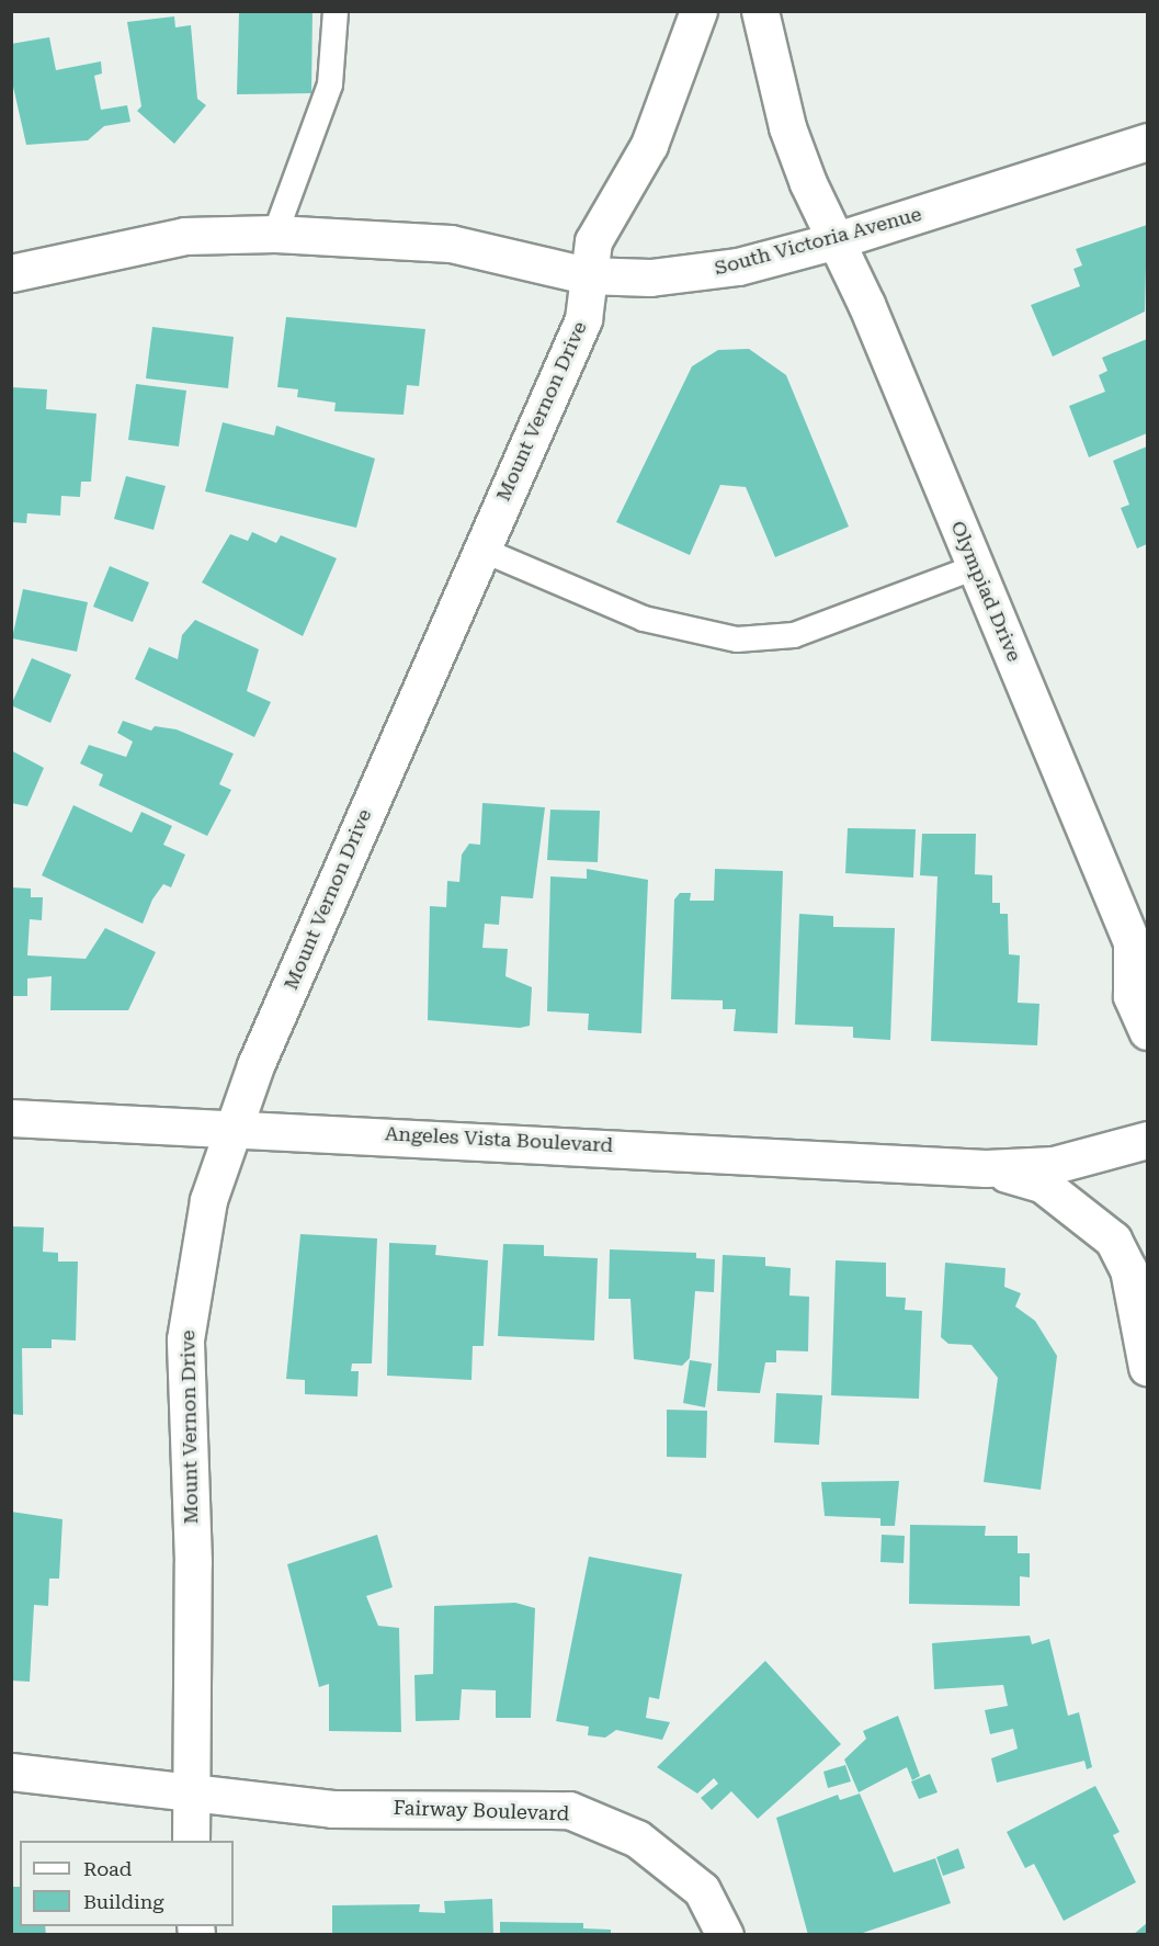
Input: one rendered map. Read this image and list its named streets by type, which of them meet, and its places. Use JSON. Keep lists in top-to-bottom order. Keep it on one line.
{"streets":{"street":["South Victoria Avenue","Mount Vernon Drive","Olympiad Drive","Angeles Vista Boulevard","Fairway Boulevard"]},"crossings":[["South Victoria Avenue","Mount Vernon Drive"],["South Victoria Avenue","Olympiad Drive"],["Mount Vernon Drive","Angeles Vista Boulevard"],["Mount Vernon Drive","Fairway Boulevard"]],"legend":["Road","Building"]}
